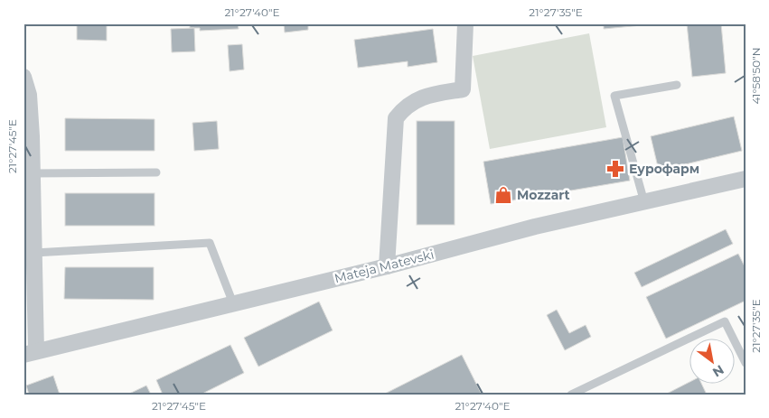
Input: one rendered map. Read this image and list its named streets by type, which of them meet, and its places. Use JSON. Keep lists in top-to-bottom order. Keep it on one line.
{"streets":{"street":["Mateja Matevski"]},"places":{"pharmacy":["Еурофарм"],"shop":["Mozzart"]},"north":"bottom right","coordinates":["21°27'40\"E","21°27'35\"E","41°58'50\"N","21°27'45\"E"]}
